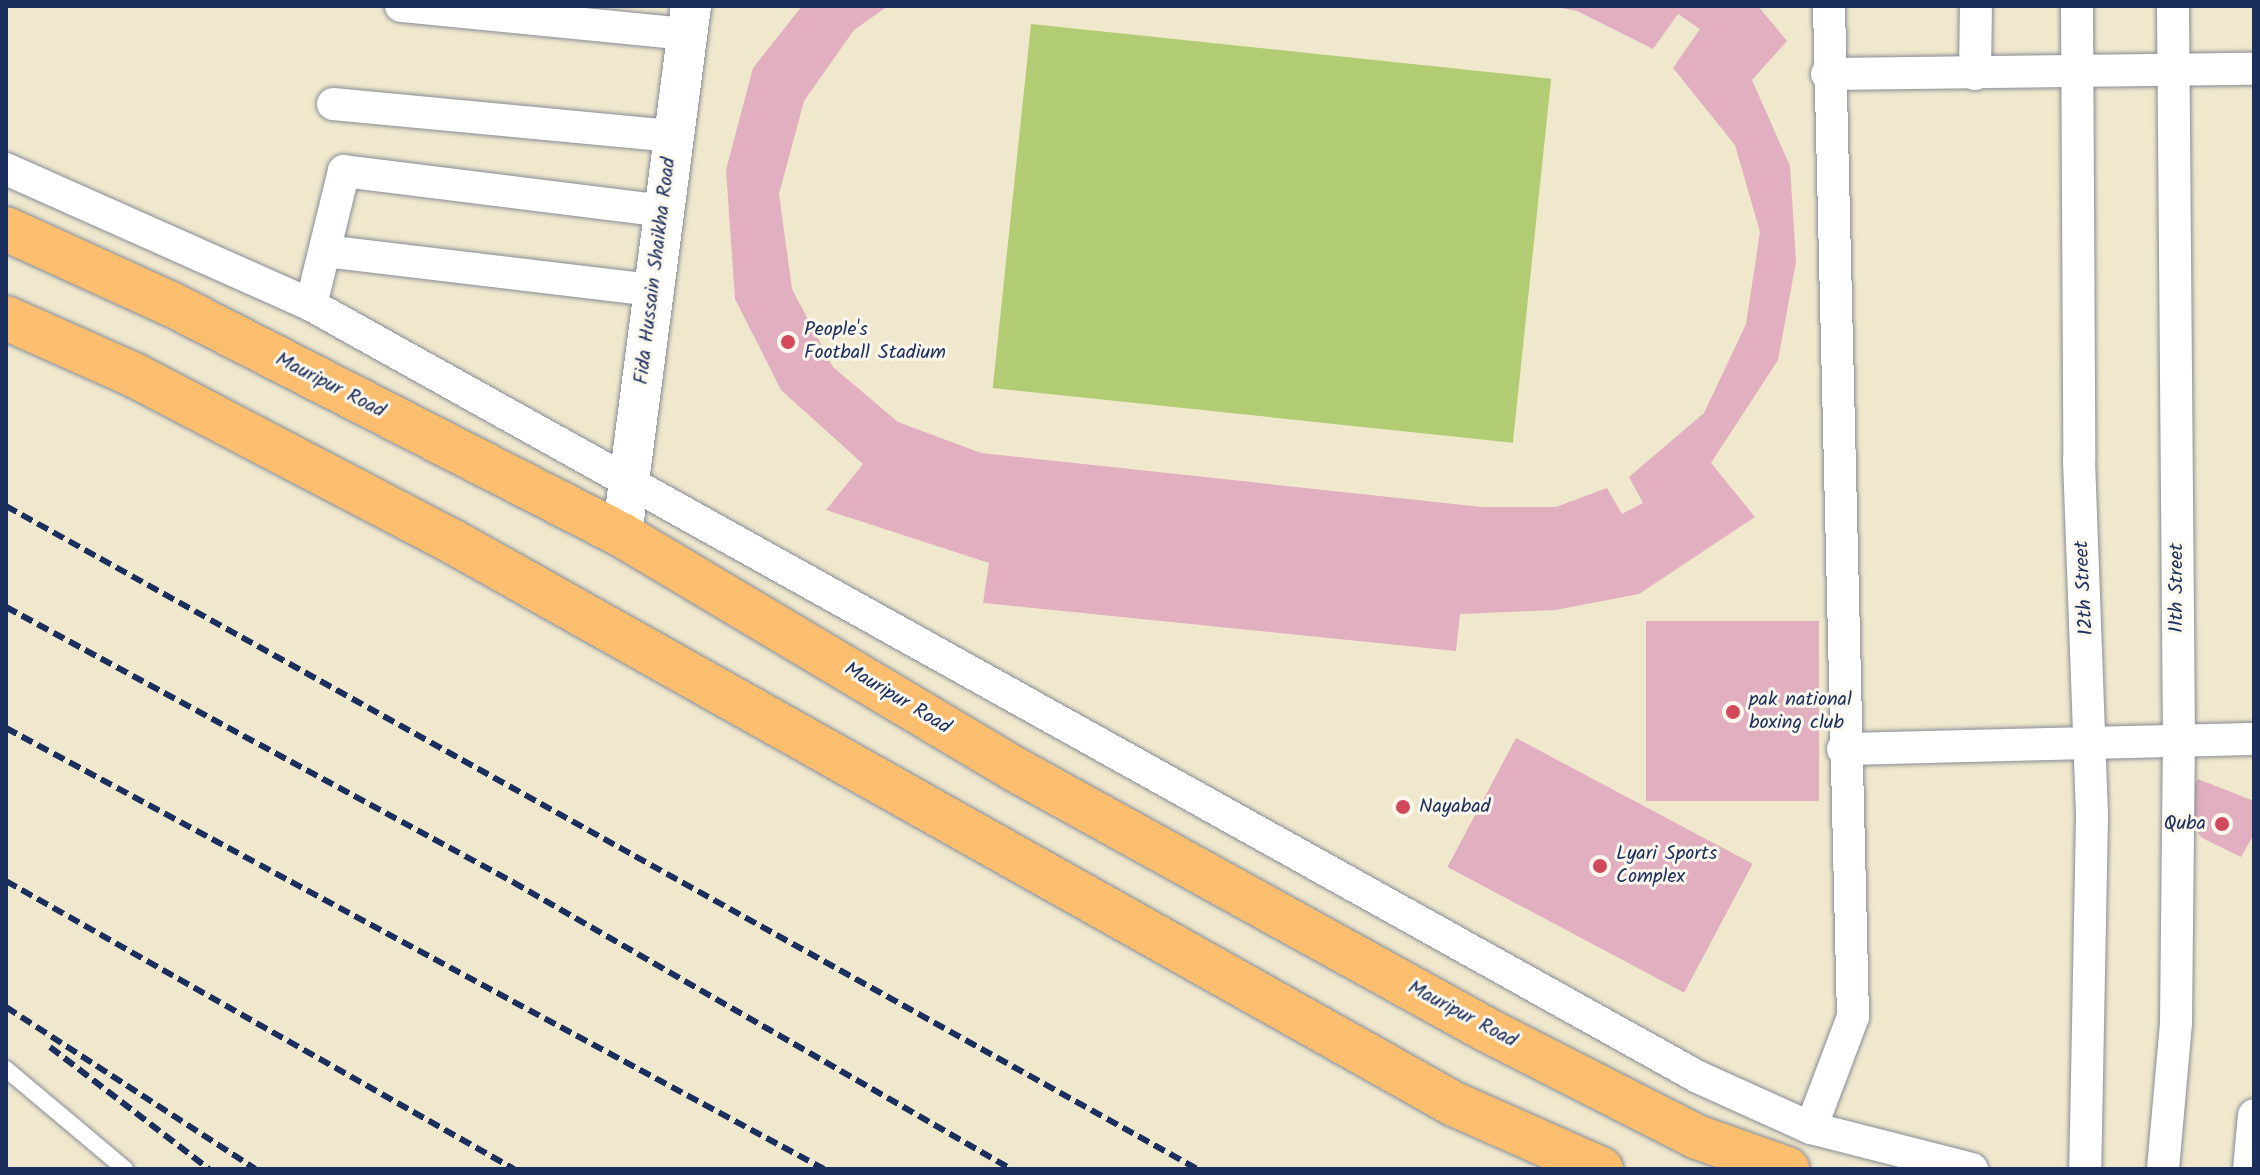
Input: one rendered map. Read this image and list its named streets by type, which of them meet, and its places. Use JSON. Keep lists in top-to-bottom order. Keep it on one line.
{"streets":{"highway":["Mauripur Road"],"street":["Fida Hussain Shaikha Road","12th Street","11th Street"]},"crossings":[["Fida Hussain Shaikha Road","Mauripur Road"]],"places":["People's Football Stadium","pak national boxing club","Nayabad","Quba","Lyari Sports Complex"]}
